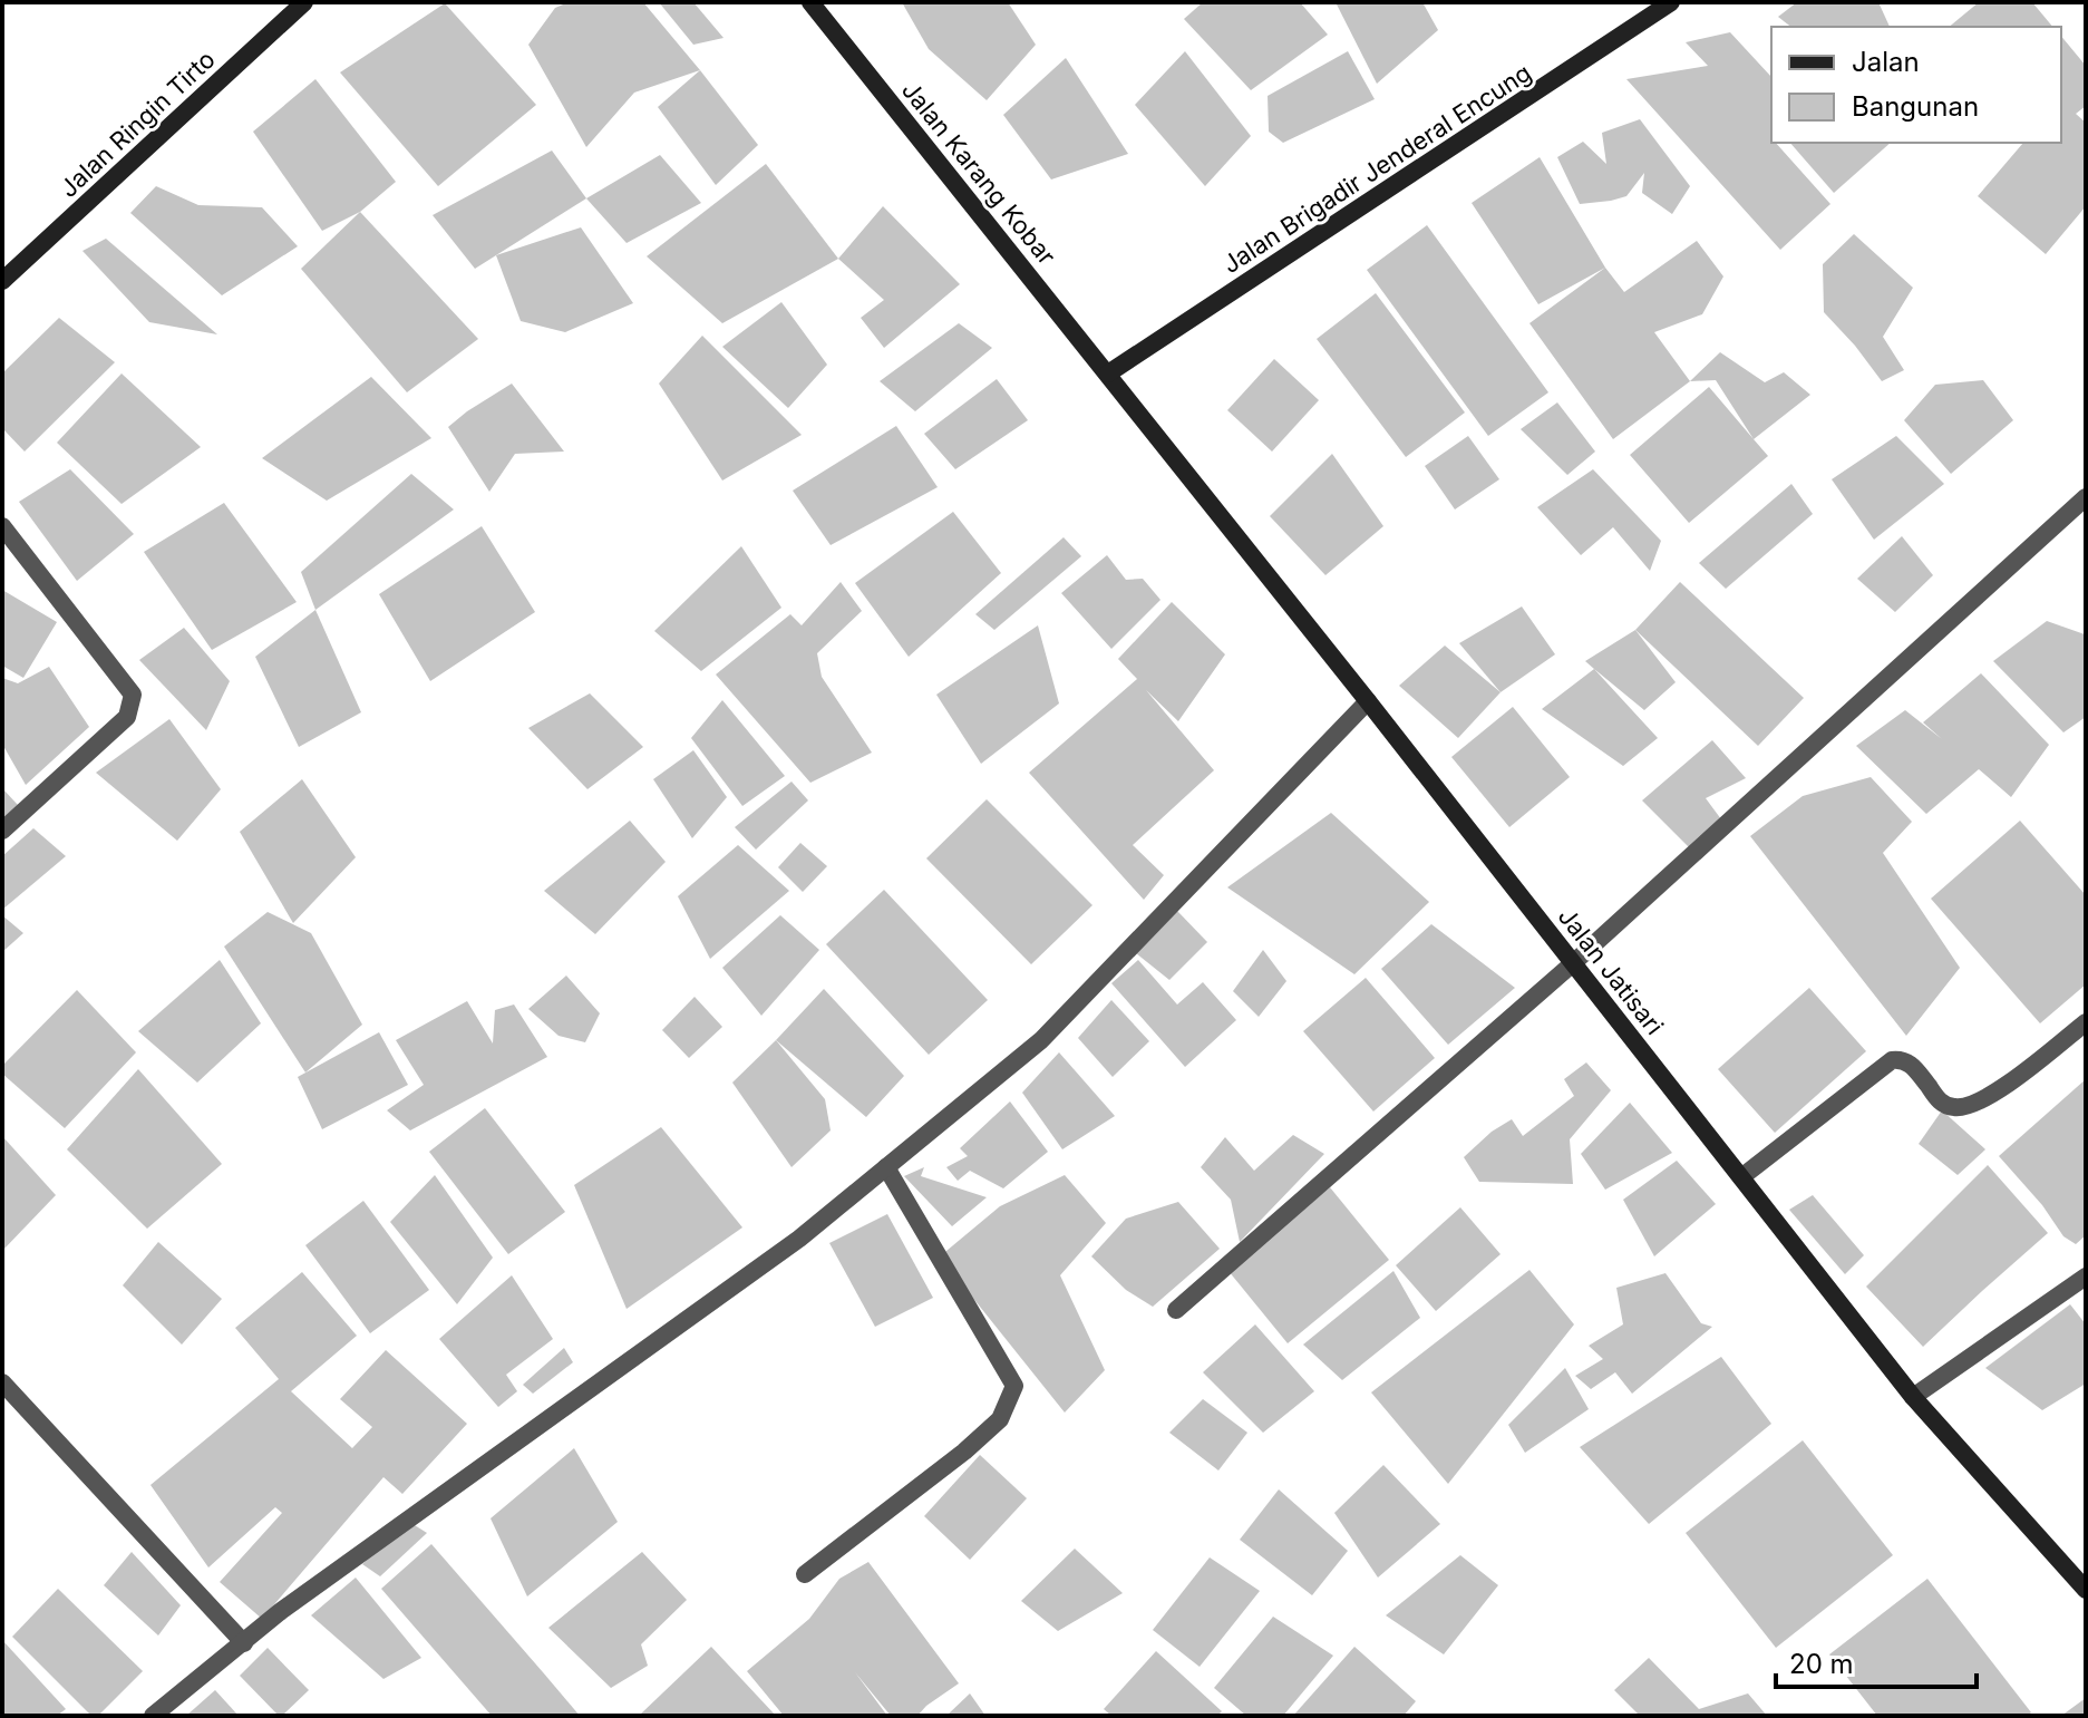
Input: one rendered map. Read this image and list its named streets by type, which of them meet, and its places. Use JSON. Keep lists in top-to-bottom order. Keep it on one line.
{"streets":{"street":["Jalan Ringin Tirto","Jalan Brigadir Jenderal Encung","Jalan Karang Kobar","Jalan Jatisari"]},"crossings":[["Jalan Brigadir Jenderal Encung","Jalan Karang Kobar"],["Jalan Brigadir Jenderal Encung","Jalan Jatisari"],["Jalan Karang Kobar","Jalan Jatisari"]],"legend":["Jalan","Bangunan"],"scale_bar":"20 m"}
